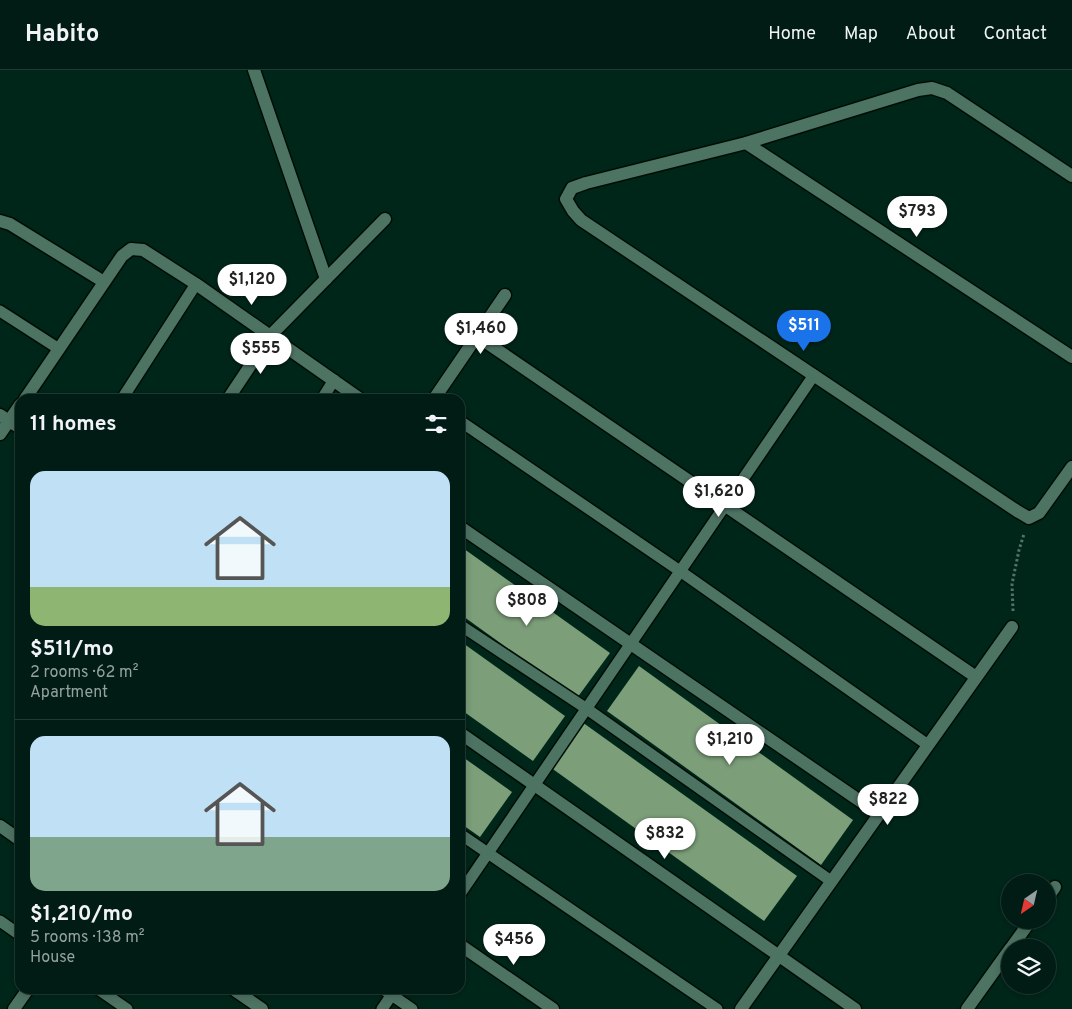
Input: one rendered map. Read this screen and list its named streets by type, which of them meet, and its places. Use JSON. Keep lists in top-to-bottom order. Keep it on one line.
{"north":"bottom left","page":{"header":"Habito","nav":["Home","Map","About","Contact"],"price":["$793","$1,120","$511","$1,460","$555","$1,620","$808","$1,210","$822","$832","$456"],"heading":"11 homes","list":[{"name":"$511/mo","note":"2 rooms · 62 m² · Apartment"},{"name":"$1,210/mo","note":"5 rooms · 138 m² · House"}]}}
